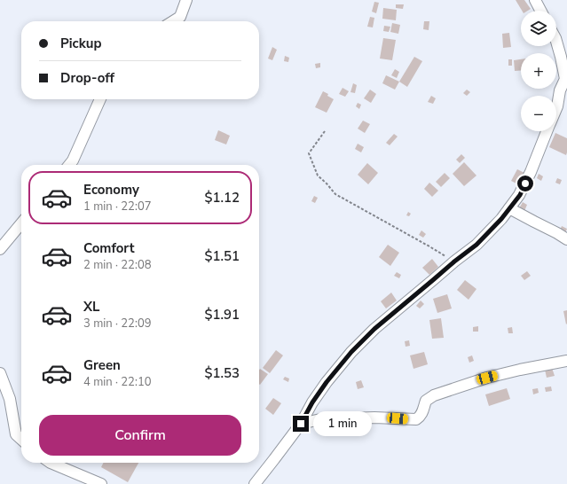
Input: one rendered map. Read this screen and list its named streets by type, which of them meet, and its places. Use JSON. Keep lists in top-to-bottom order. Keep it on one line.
{"page":{"map_buttons":["+","−"],"banner":["Pickup","Drop-off"],"list":[{"name":"Economy","note":"1 min · 22:07","value":"$1.12"},{"name":"Comfort","note":"2 min · 22:08","value":"$1.51"},{"name":"XL","note":"3 min · 22:09","value":"$1.91"},{"name":"Green","note":"4 min · 22:10","value":"$1.53"}],"buttons":"Confirm","bubble":"1 min"}}
